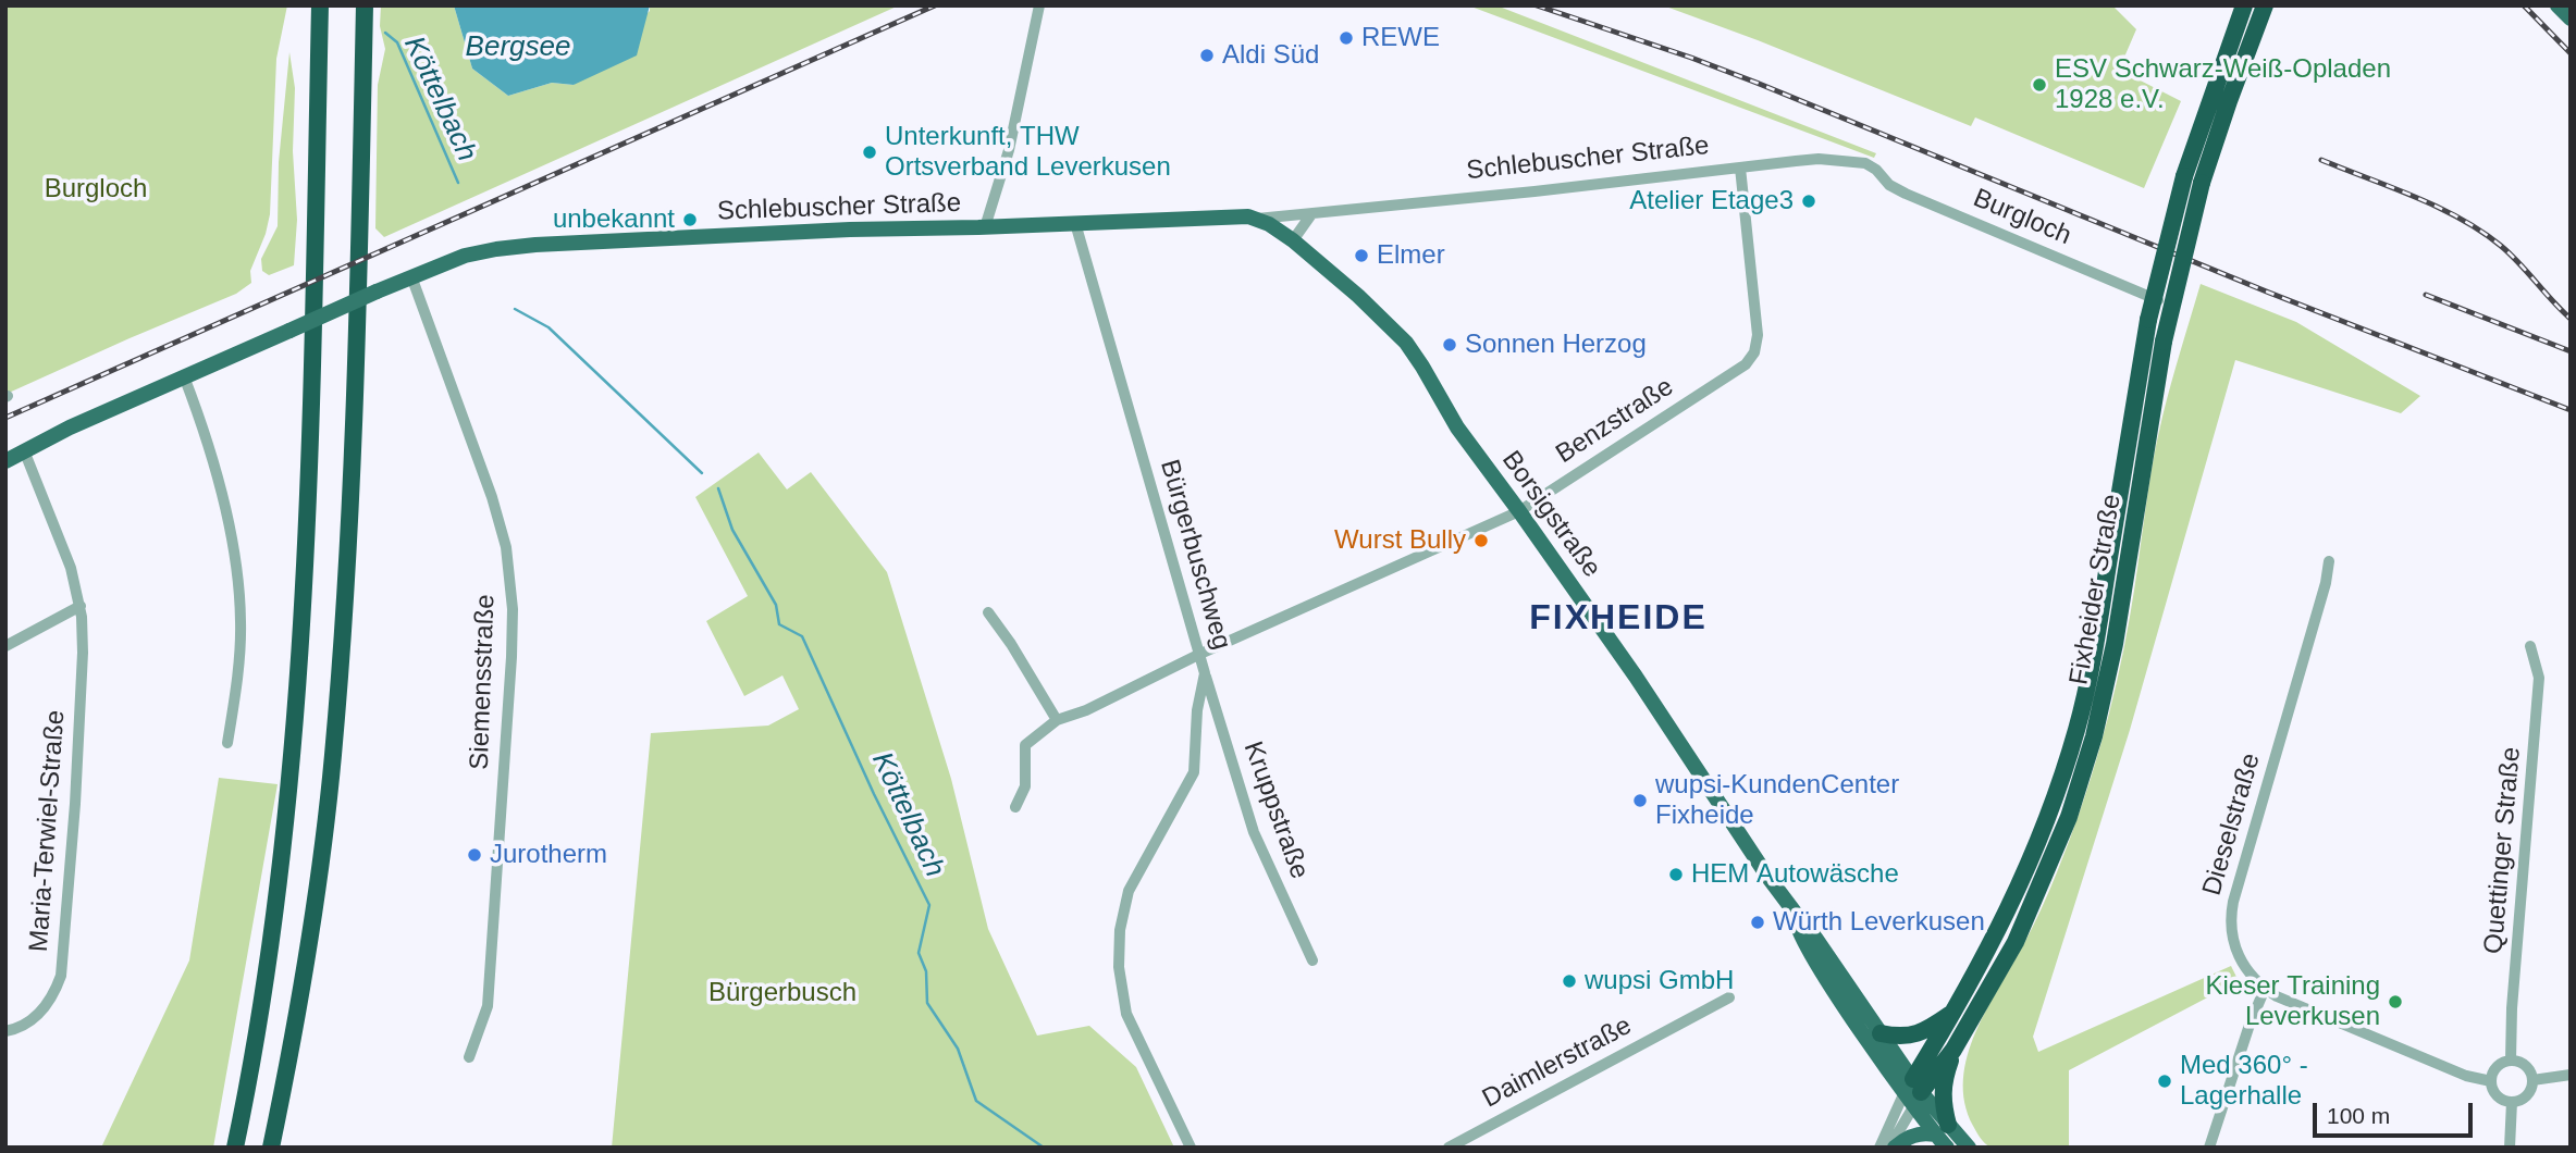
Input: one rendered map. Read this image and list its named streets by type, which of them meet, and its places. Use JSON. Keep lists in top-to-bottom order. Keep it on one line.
{"streets":{"highway":["Fixheider Straße"],"main road":["Schlebuscher Straße","Borsigstraße"],"street":["Burgloch","Benzstraße","Bürgerbuschweg","Siemensstraße","Kruppstraße","Dieselstraße","Maria-Terwiel-Straße","Quettinger Straße","Daimlerstraße"]},"crossings":[["Schlebuscher Straße","Burgloch"],["Schlebuscher Straße","Benzstraße"],["Schlebuscher Straße","Borsigstraße"],["Schlebuscher Straße","Bürgerbuschweg"],["Schlebuscher Straße","Siemensstraße"],["Schlebuscher Straße","Maria-Terwiel-Straße"],["Benzstraße","Borsigstraße"],["Benzstraße","Bürgerbuschweg"],["Bürgerbuschweg","Kruppstraße"],["Dieselstraße","Quettinger Straße"]],"districts":["FIXHEIDE"],"water":["Bergsee","Köttelbach"],"parks":["Burgloch","Bürgerbusch"],"places":["REWE","Aldi Süd","ESV Schwarz-Weiß-Opladen 1928 e.V.","Unterkunft, THW Ortsverband Leverkusen","Atelier Etage3","unbekannt","Elmer","Sonnen Herzog","Wurst Bully","wupsi-KundenCenter Fixheide","Jurotherm","HEM Autowäsche","Würth Leverkusen","wupsi GmbH","Kieser Training Leverkusen","Med 360° - Lagerhalle"],"scale_bar":"100 m"}
